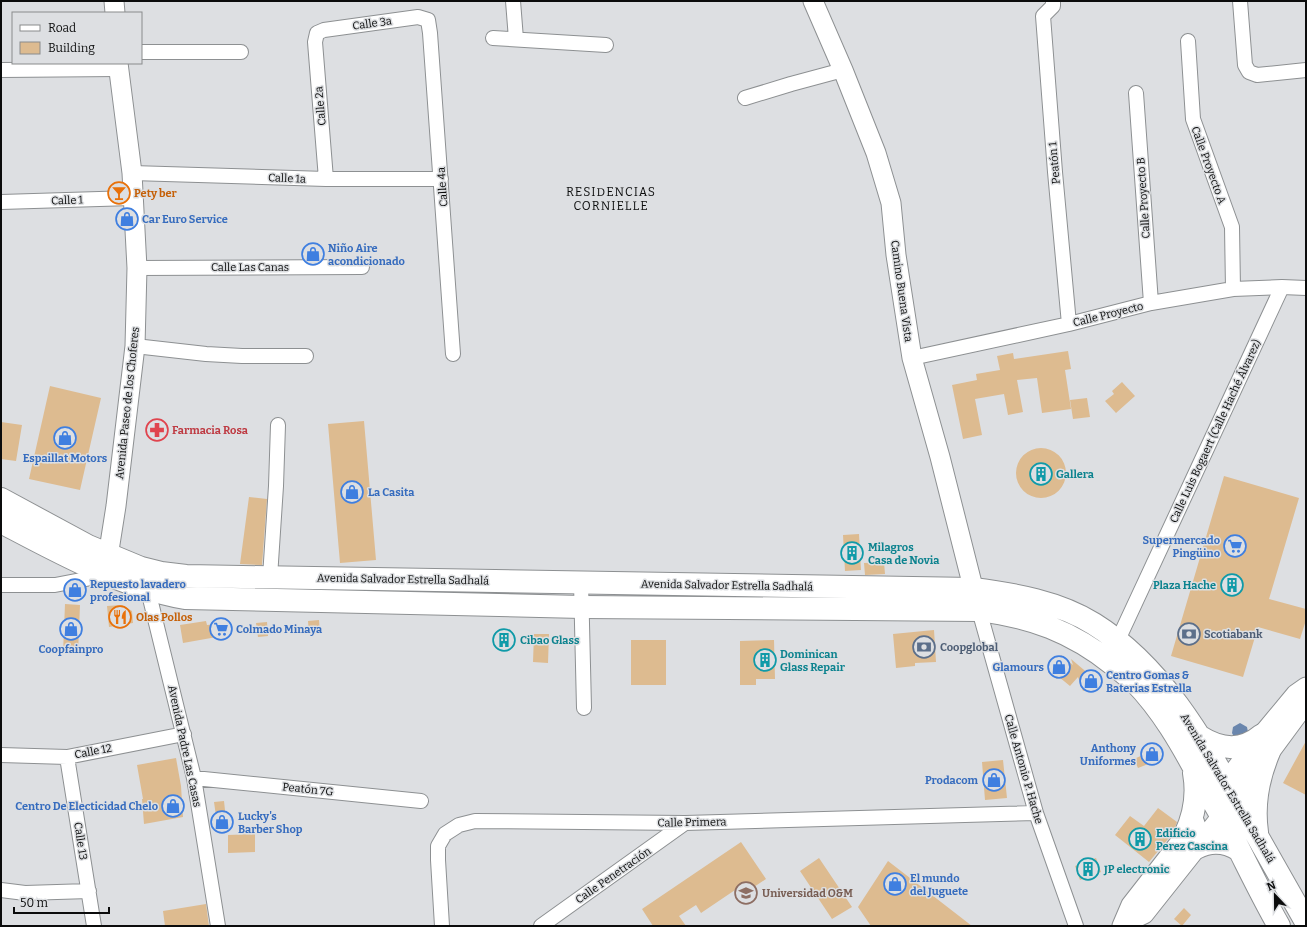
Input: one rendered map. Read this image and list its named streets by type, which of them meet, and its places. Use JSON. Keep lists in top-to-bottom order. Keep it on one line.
{"streets":{"highway":["Avenida Salvador Estrella Sadhalá"],"street":["Calle 3a","Calle 2a","Peatón 1","Calle Proyecto A","Calle 1a","Calle 4a","Calle Proyecto B","Calle 1","Calle Las Canas","Camino Buena Vista","Calle Proyecto","Avenida Paseo de los Choferes","Calle Luis Bogaert (Calle Haché Álvarez)","Avenida Padre Las Casas","Calle 12","Calle Antonio P. Hache","Peatón 7G","Calle Primera","Calle 13","Calle Penetración"]},"crossings":[["Calle 3a","Calle 2a"],["Calle 3a","Calle 4a"],["Calle 2a","Calle 1a"],["Peatón 1","Calle Proyecto"],["Calle Proyecto A","Calle Proyecto"],["Calle 1a","Calle 4a"],["Calle 1a","Avenida Paseo de los Choferes"],["Calle Proyecto B","Calle Proyecto"],["Calle 1","Avenida Paseo de los Choferes"],["Calle Las Canas","Avenida Paseo de los Choferes"],["Camino Buena Vista","Calle Proyecto"],["Camino Buena Vista","Avenida Salvador Estrella Sadhalá"],["Camino Buena Vista","Calle Antonio P. Hache"],["Calle Proyecto","Calle Luis Bogaert (Calle Haché Álvarez)"],["Avenida Paseo de los Choferes","Avenida Salvador Estrella Sadhalá"],["Calle Luis Bogaert (Calle Haché Álvarez)","Avenida Salvador Estrella Sadhalá"],["Avenida Salvador Estrella Sadhalá","Avenida Padre Las Casas"],["Avenida Salvador Estrella Sadhalá","Calle Antonio P. Hache"],["Avenida Padre Las Casas","Calle 12"],["Avenida Padre Las Casas","Peatón 7G"],["Calle 12","Calle 13"],["Calle Antonio P. Hache","Calle Primera"],["Calle Primera","Calle Penetración"]],"districts":["RESIDENCIAS CORNIELLE"],"places":{"bar":["Pety ber"],"shop":["Car Euro Service","Niño Aire acondicionado","Espaillat Motors","La Casita","Repuesto lavadero profesional","Coopfainpro","Glamours","Centro Gomas & Baterias Estrella","Anthony Uniformes","Prodacom","Centro De Electicidad Chelo","Lucky's Barber Shop","El mundo del Juguete"],"pharmacy":["Farmacia Rosa"],"building":["Gallera","Milagros Casa de Novia","Plaza Hache","Cibao Glass","Dominican Glass Repair","Edificio Perez Cascina","JP electronic"],"supermarket":["Supermercado Pingüino","Colmado Minaya"],"restaurant":["Olas Pollos"],"bank":["Scotiabank","Coopglobal"],"school or university":["Universidad O&M"]},"legend":["Road","Building"],"scale_bar":"50 m","north":"top"}
